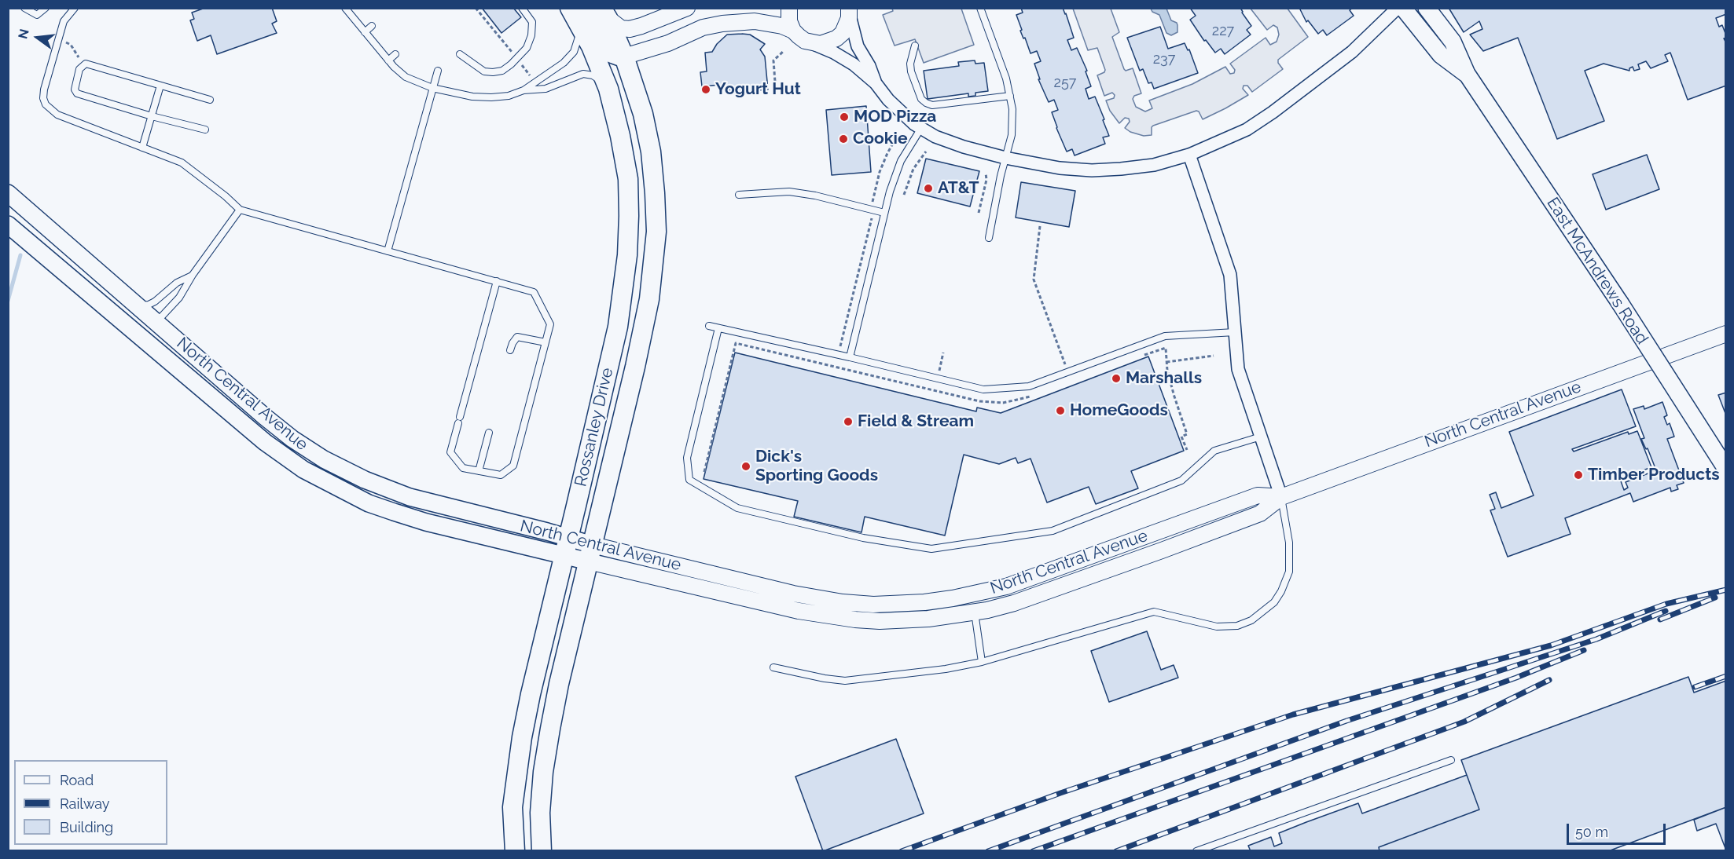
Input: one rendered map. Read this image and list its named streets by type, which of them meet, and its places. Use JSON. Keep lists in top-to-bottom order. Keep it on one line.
{"streets":{"main road":["East McAndrews Road","North Central Avenue","Rossanley Drive"]},"crossings":[["North Central Avenue","Rossanley Drive"]],"places":["Yogurt Hut","MOD Pizza","Cookie","AT&T","Marshalls","HomeGoods","Field & Stream","Dick's Sporting Goods","Timber Products"],"house_numbers":["227","237","257"],"legend":["Road","Railway","Building"],"scale_bar":"50 m","north":"left"}
